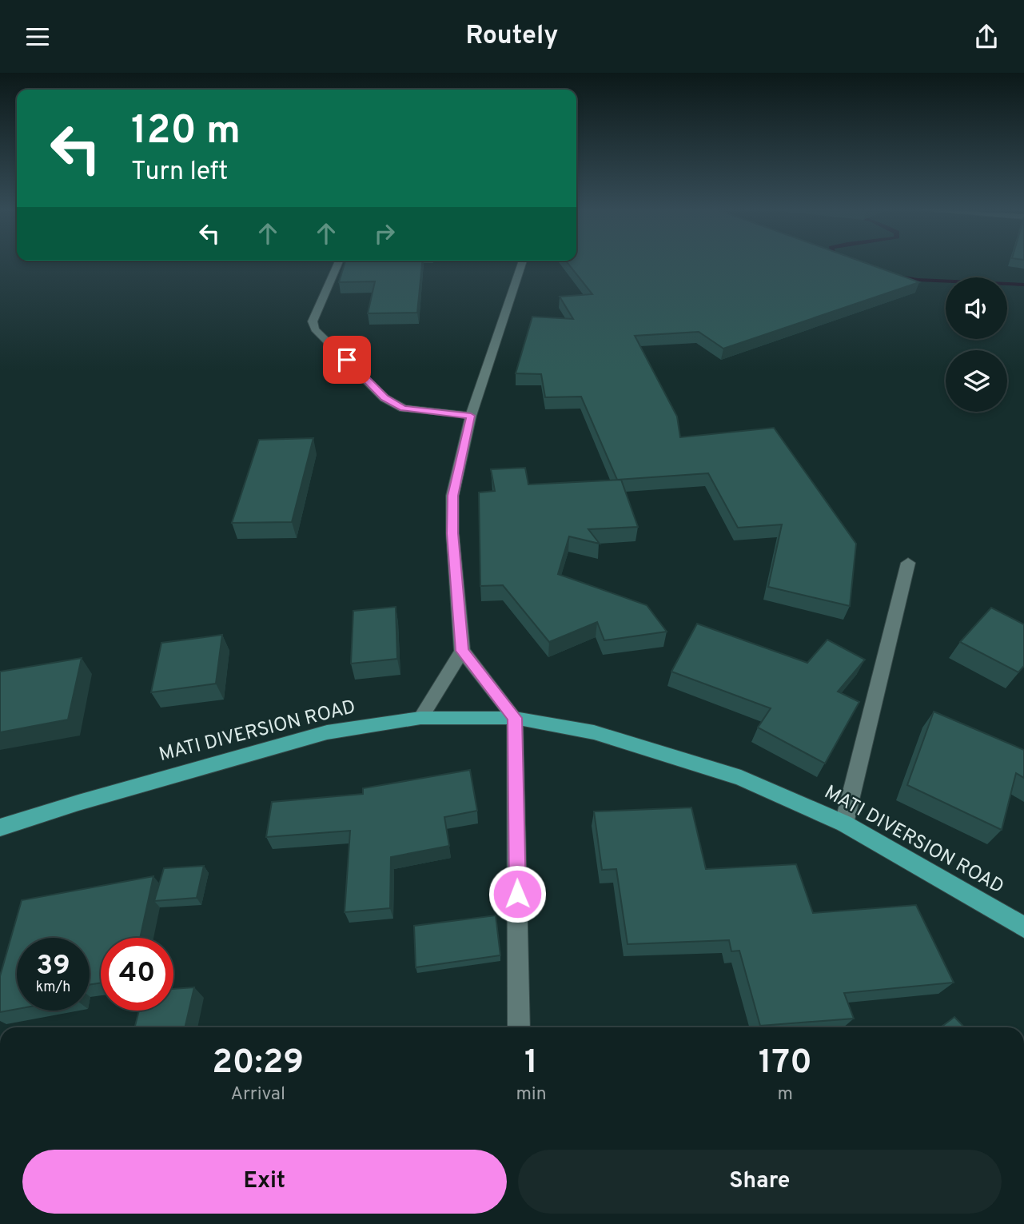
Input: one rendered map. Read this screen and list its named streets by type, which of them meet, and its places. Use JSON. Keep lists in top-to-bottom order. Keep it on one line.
{"streets":{"highway":["MATI DIVERSION ROAD"]},"page":{"header":"Routely","turn":["120 m","Turn left"],"speed":"39 km/h","limit":"40","eta":["20:29","Arrival","1","min","170","m"],"buttons":["Exit","Share"]}}
